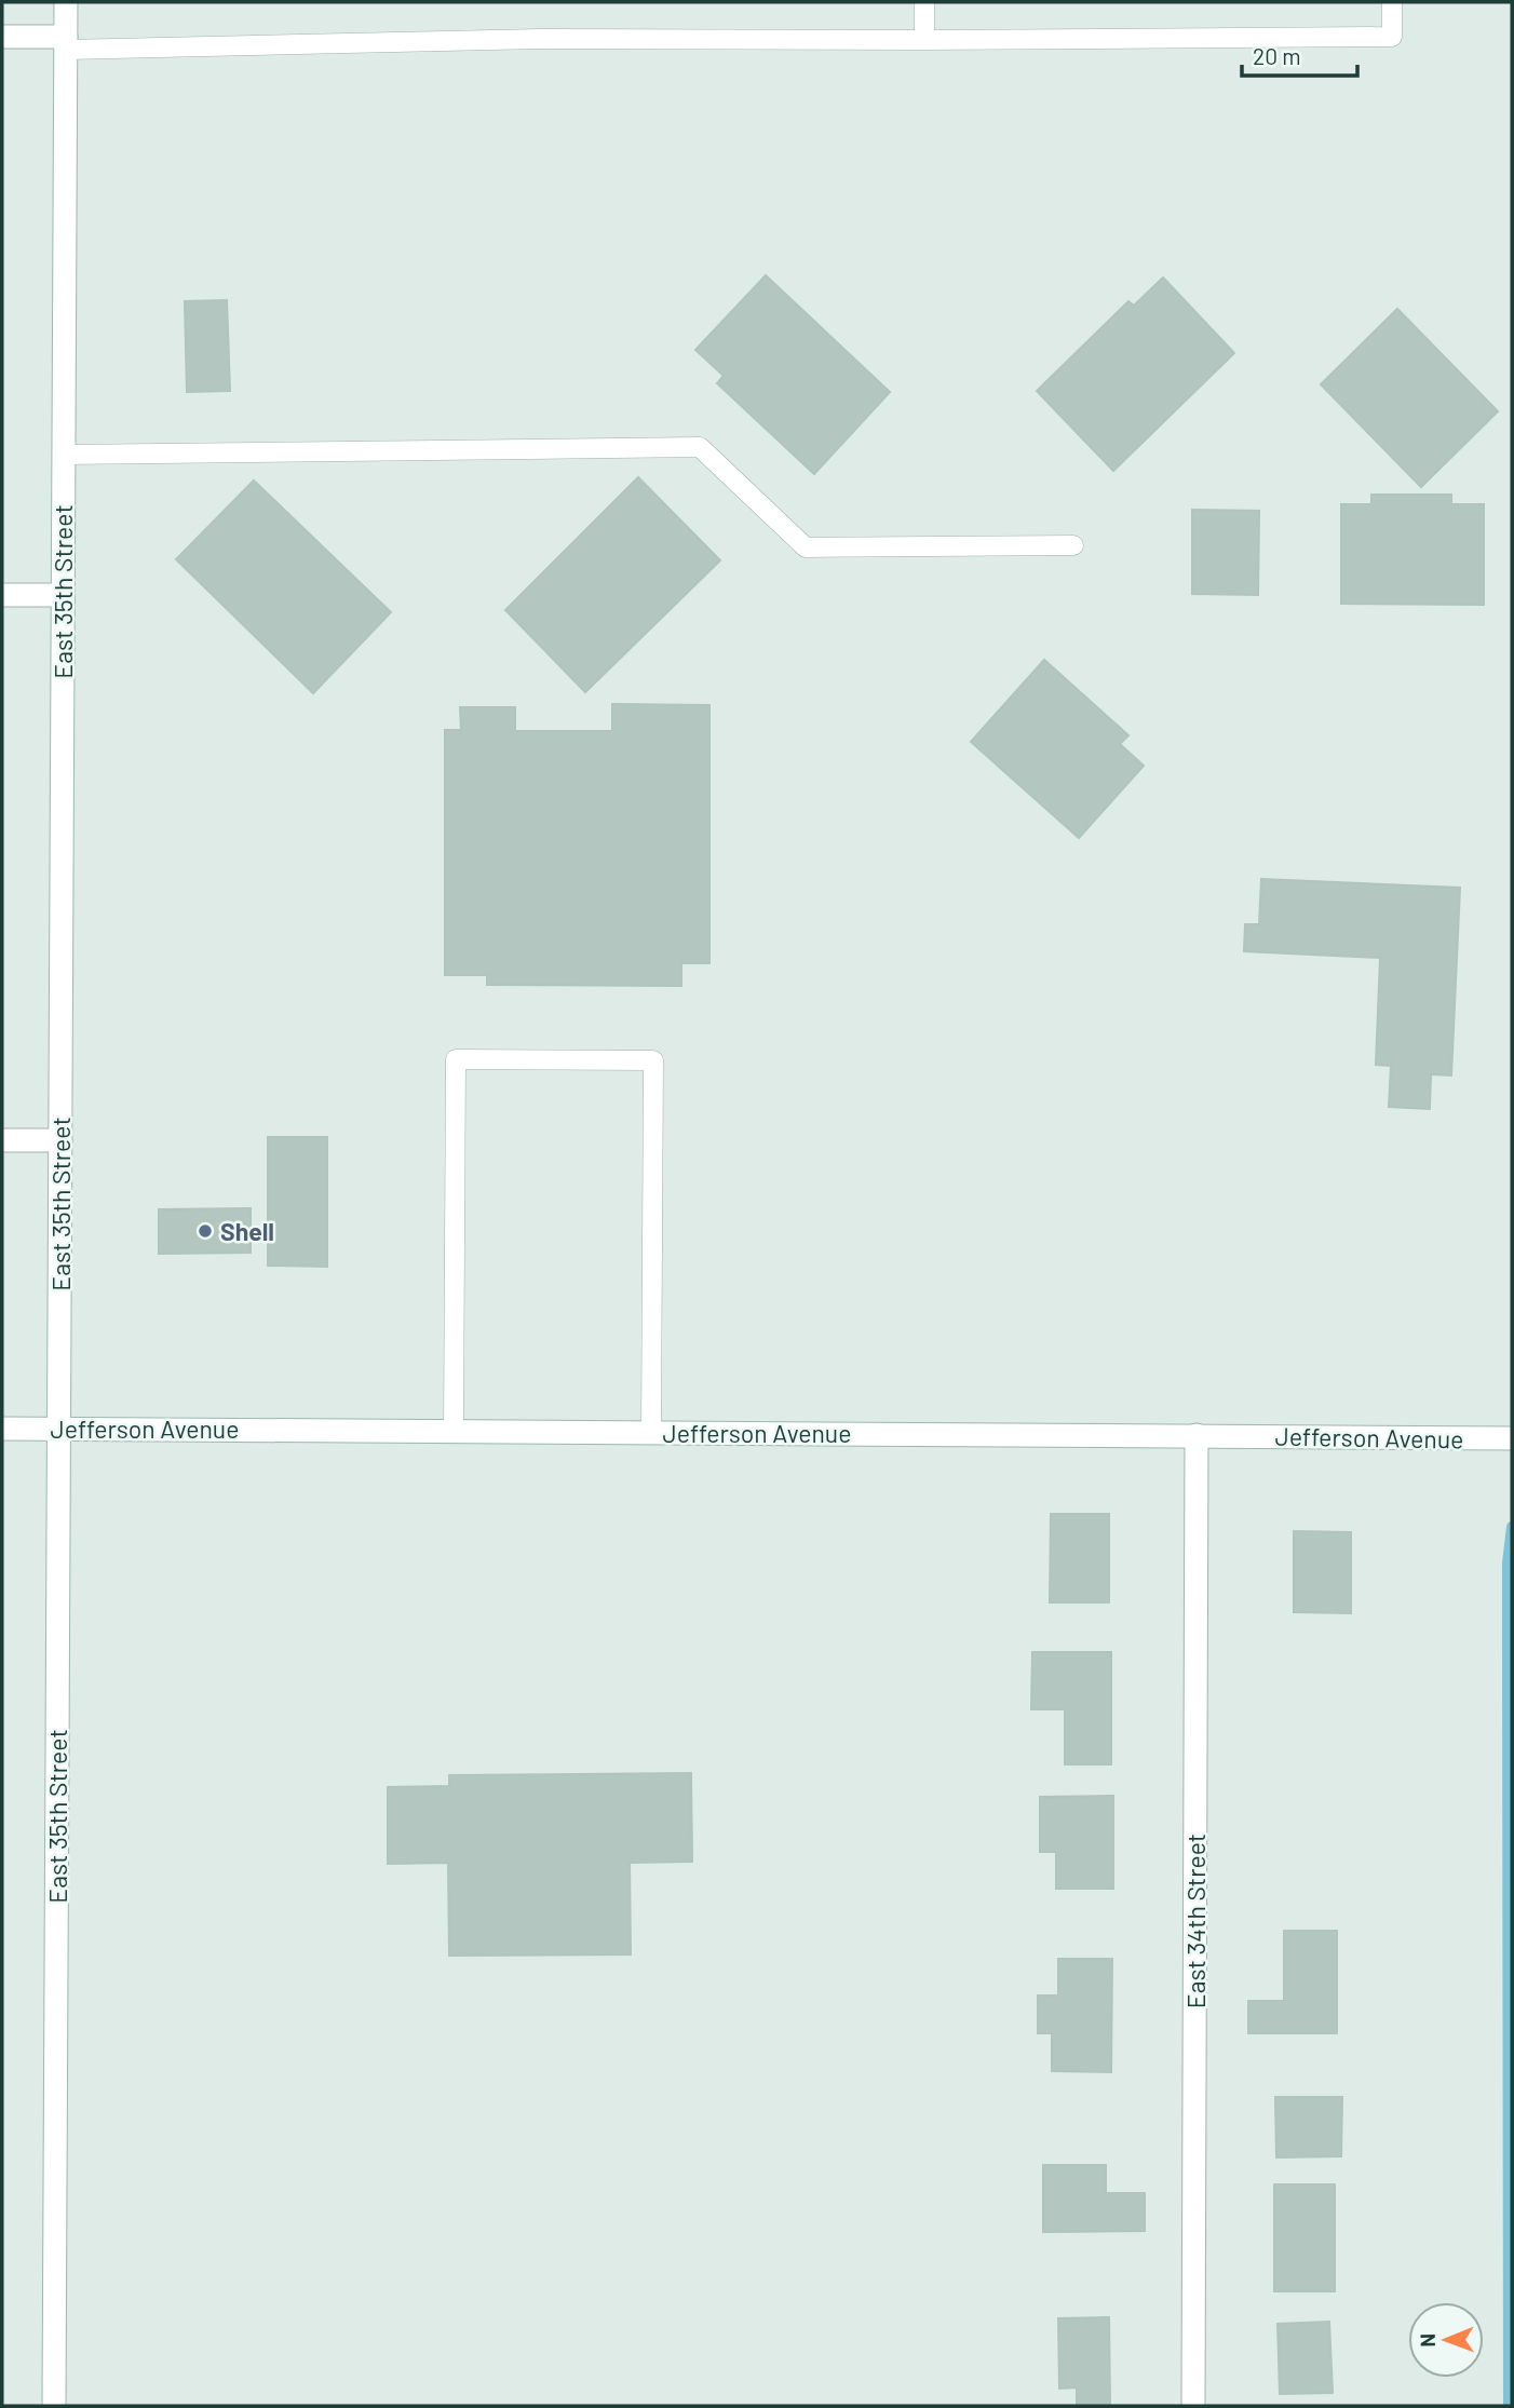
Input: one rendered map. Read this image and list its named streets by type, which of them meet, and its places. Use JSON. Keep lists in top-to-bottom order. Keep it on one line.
{"streets":{"street":["East 35th Street","Jefferson Avenue","East 34th Street"]},"crossings":[["East 35th Street","Jefferson Avenue"],["Jefferson Avenue","East 34th Street"]],"places":["Shell"],"scale_bar":"20 m","north":"left"}
